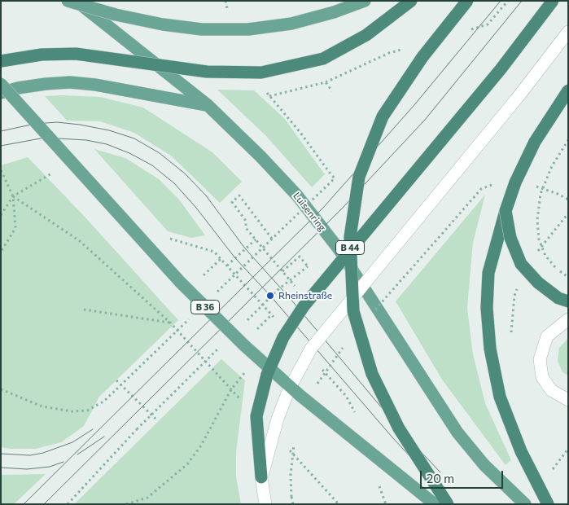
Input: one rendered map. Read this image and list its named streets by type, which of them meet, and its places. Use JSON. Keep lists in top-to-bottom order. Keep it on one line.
{"streets":{"highway":["B 44"],"main road":["Luisenring","B 36"]},"places":["Rheinstraße"],"scale_bar":"20 m"}
